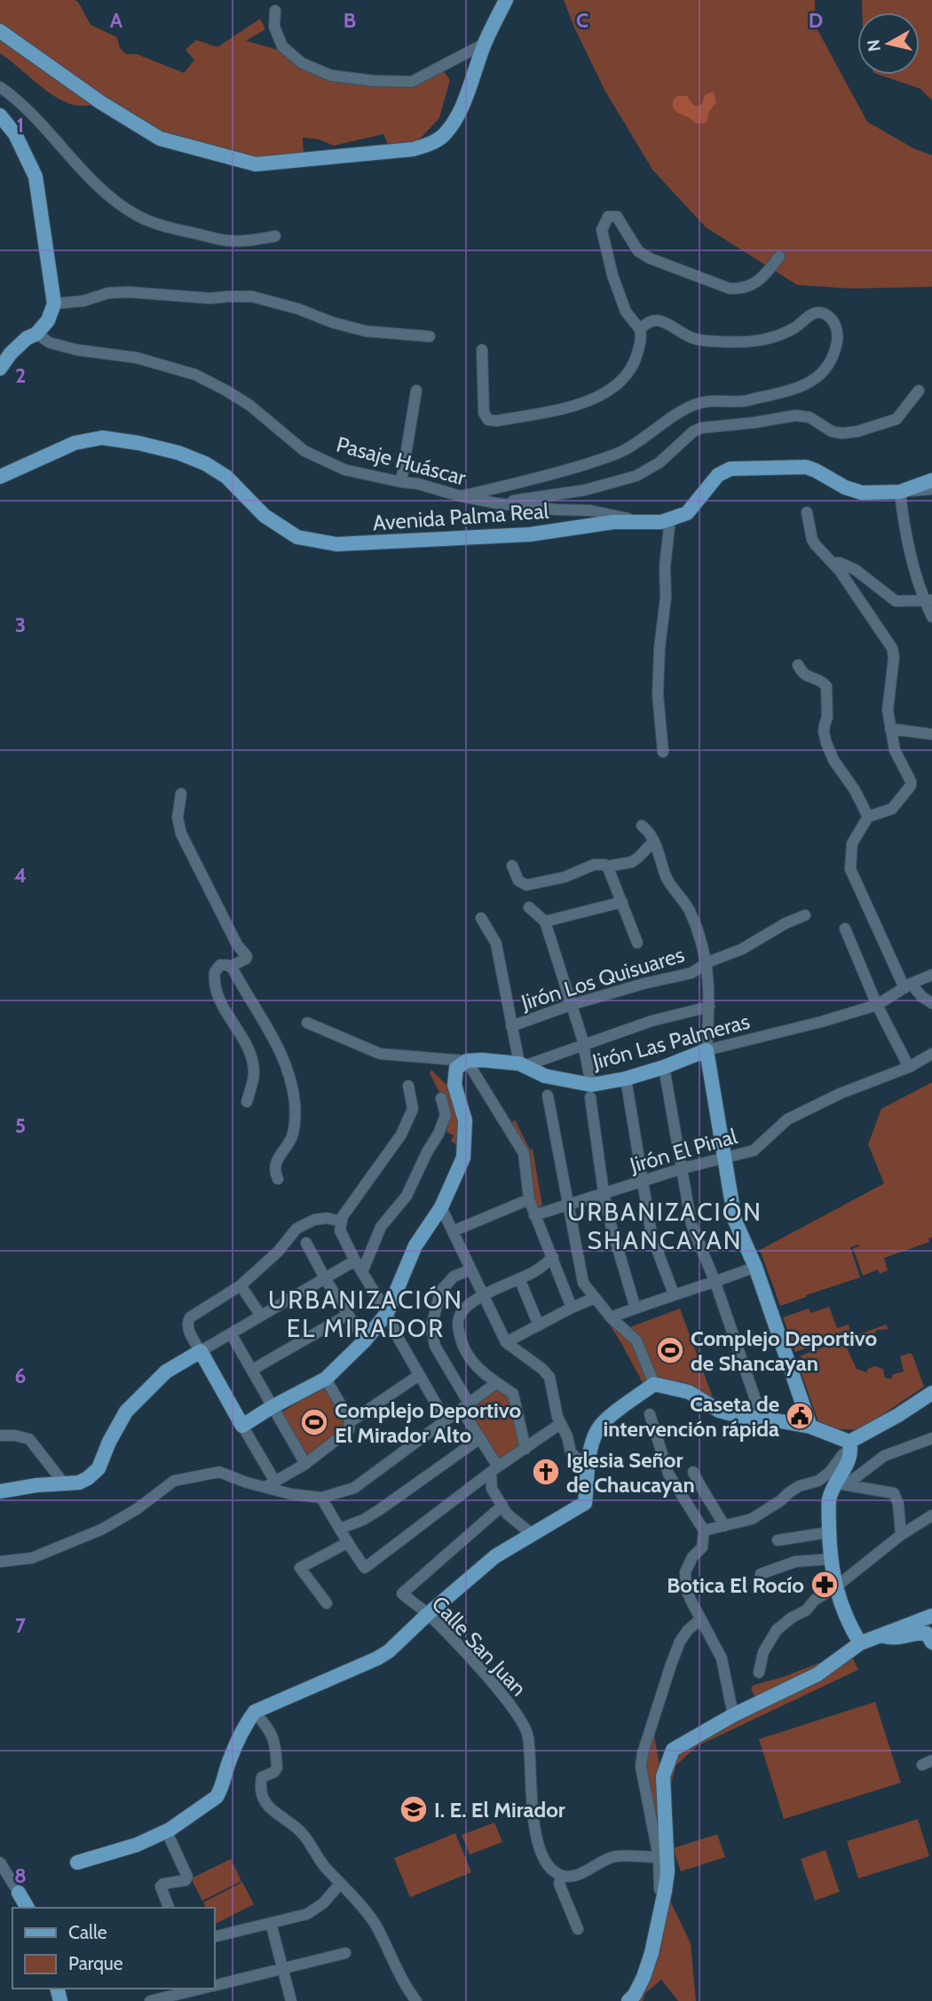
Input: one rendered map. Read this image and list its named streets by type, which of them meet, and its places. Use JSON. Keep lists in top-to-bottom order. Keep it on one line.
{"streets":{"main road":["Avenida Palma Real","Jirón Las Palmeras"],"street":["Pasaje Huáscar","Jirón Los Quisuares","Jirón El Pinal","Calle San Juan"]},"crossings":[["Pasaje Huáscar","Avenida Palma Real"]],"districts":["URBANIZACIÓN SHANCAYAN","URBANIZACIÓN EL MIRADOR"],"places":{"sports":["Complejo Deportivo de Shancayan","Complejo Deportivo El Mirador Alto"],"public building":["Caseta de intervención rápida"],"church":["Iglesia Señor de Chaucayan"],"pharmacy":["Botica El Rocío"],"school or university":["I. E. El Mirador"]},"legend":["Calle","Parque"],"north":"left","grid":{"columns":["A","B","C","D"],"rows":["1","2","3","4","5","6","7","8"]}}
